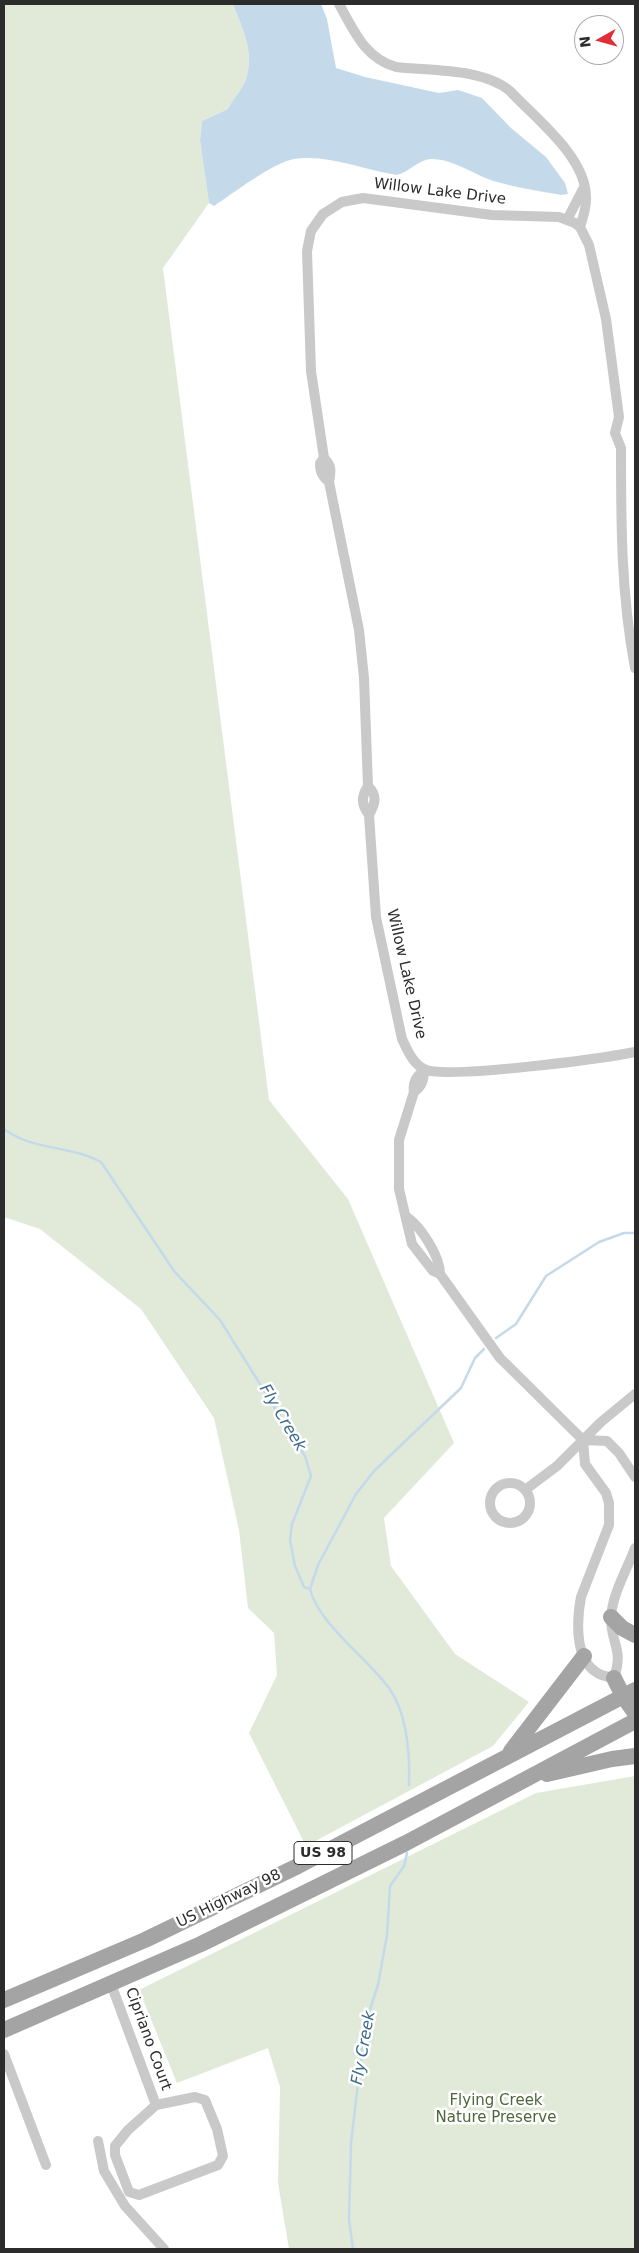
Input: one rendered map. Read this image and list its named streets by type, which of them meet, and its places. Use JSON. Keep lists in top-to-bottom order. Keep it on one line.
{"streets":{"main road":["US 98","US Highway 98"],"street":["Willow Lake Drive","Cipriano Court"]},"crossings":[["US Highway 98","Cipriano Court"]],"water":["Fly Creek"],"parks":["Flying Creek Nature Preserve"],"north":"left"}
